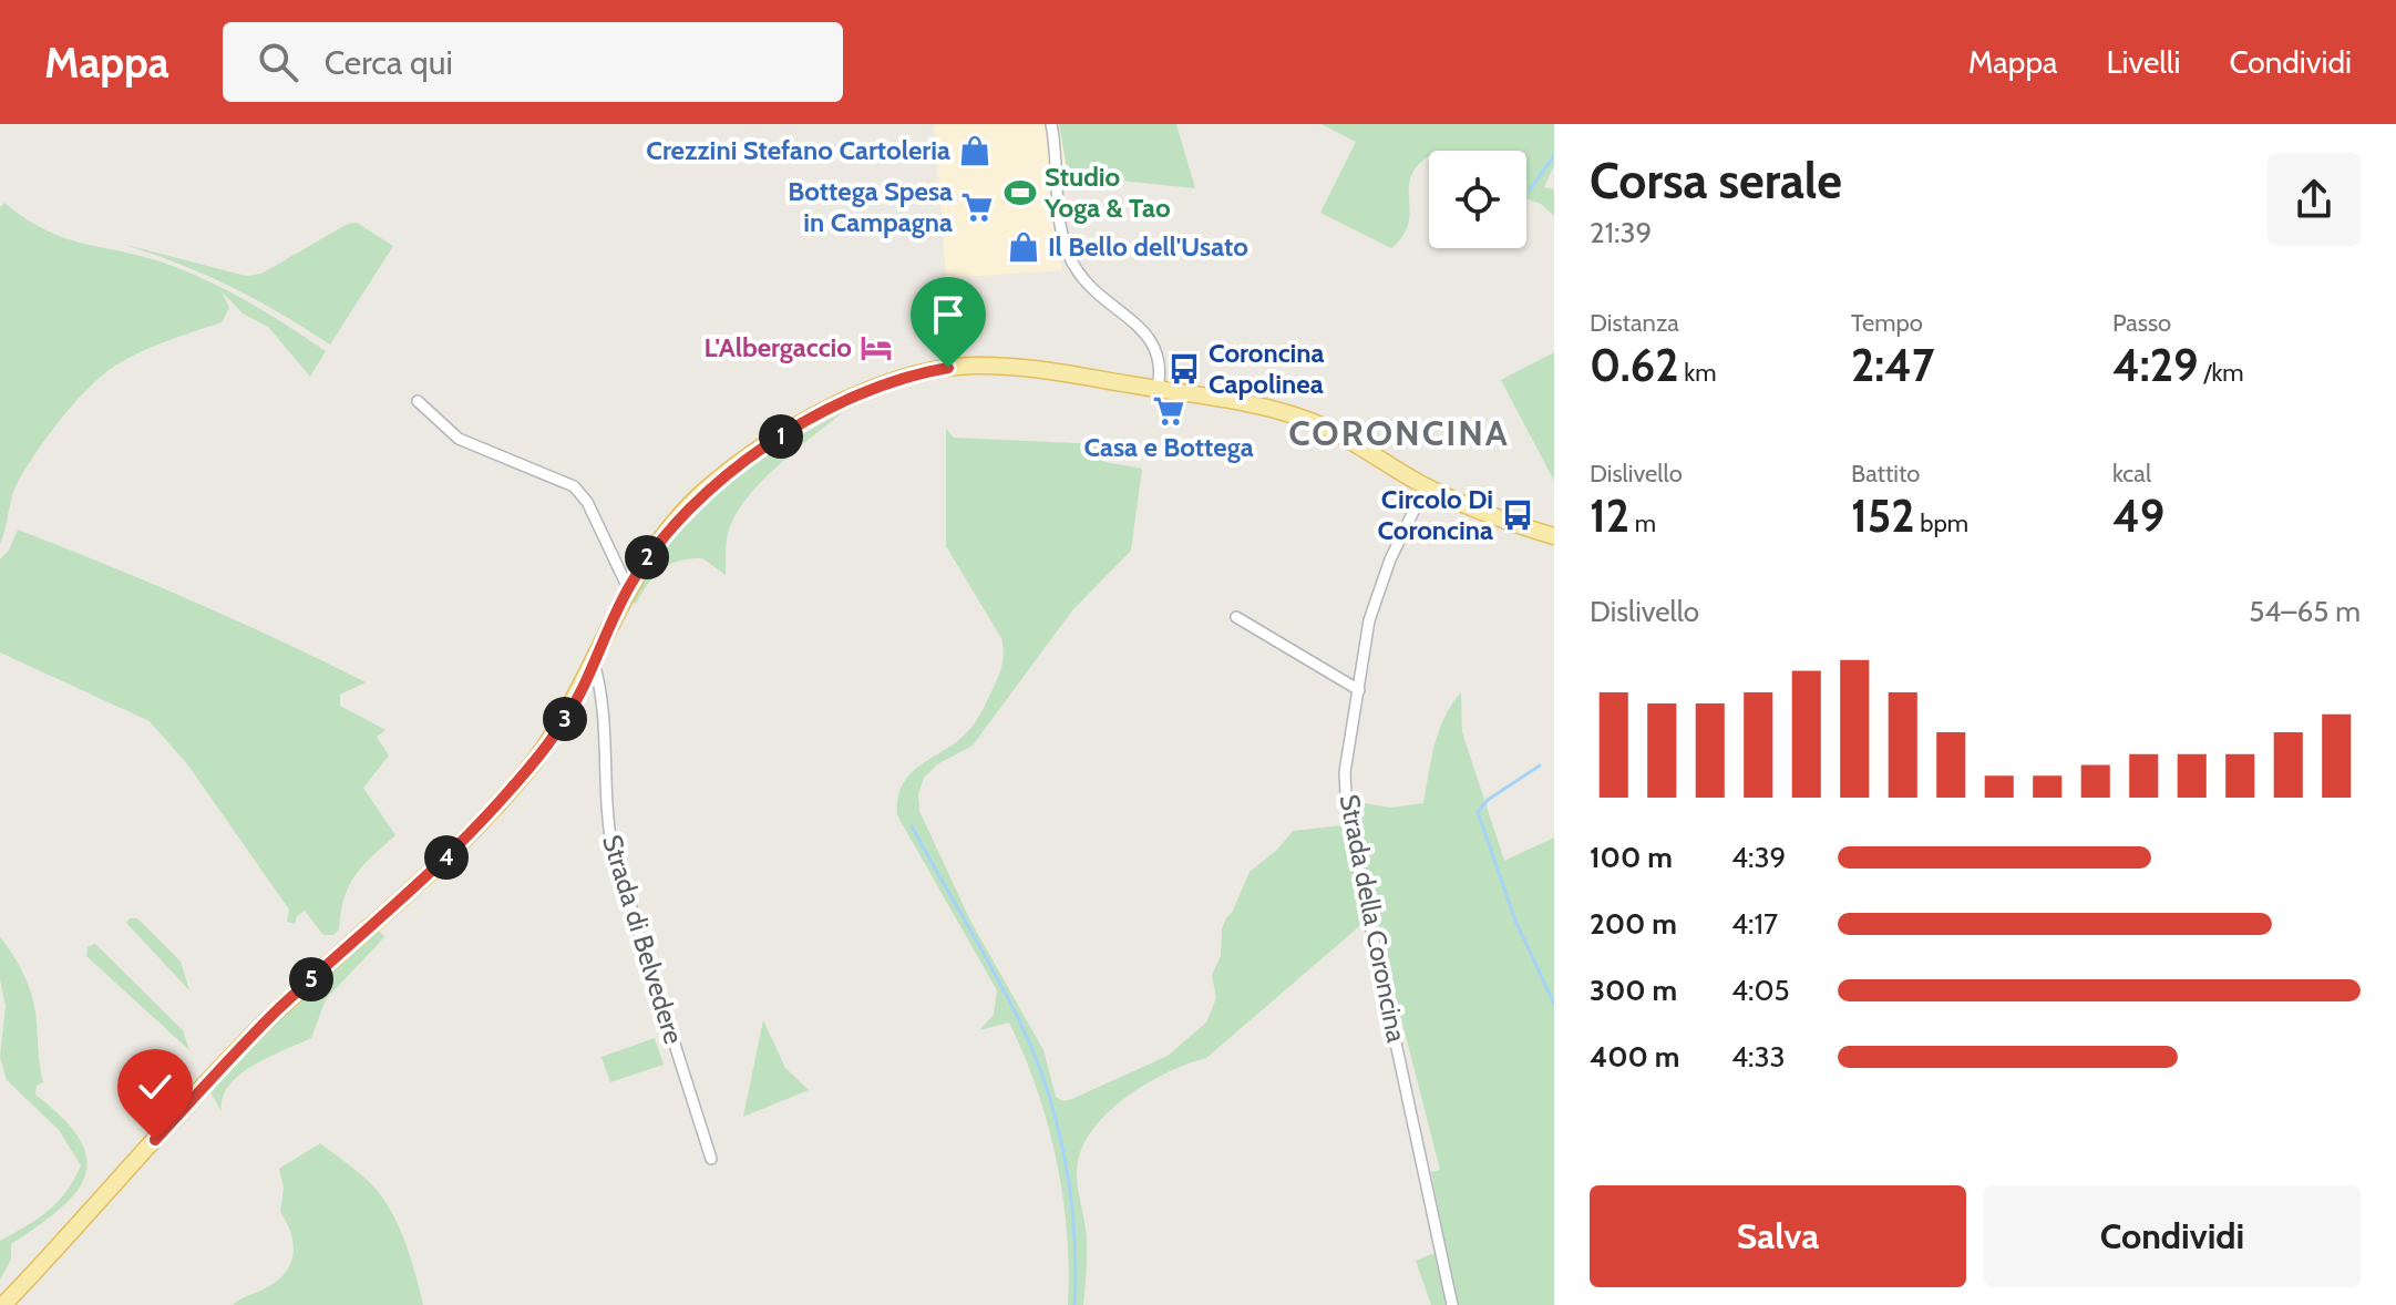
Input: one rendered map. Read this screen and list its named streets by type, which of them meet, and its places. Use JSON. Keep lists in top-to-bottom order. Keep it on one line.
{"streets":{"street":["Strada della Coroncina","Strada di Belvedere"]},"districts":["CORONCINA"],"places":{"shop":["Crezzini Stefano Cartoleria","Il Bello dell'Usato"],"sports":["Studio Yoga & Tao"],"supermarket":["Bottega Spesa in Campagna","Casa e Bottega"],"hotel":["L'Albergaccio"],"bus stop":["Coroncina Capolinea","Circolo Di Coroncina"]},"page":{"header":"Mappa","search":"Cerca qui","nav":["Mappa","Livelli","Condividi"],"heading":["Corsa serale","21:39"],"stats":[["Distanza","0.62 km"],["Tempo","2:47"],["Passo","4:29 /km"],["Dislivello","12 m"],["Battito","152 bpm"],["kcal","49"]],"pins":["1","2","3","4","5"],"chart":["Dislivello","54–65 m"],"list":[{"name":"100 m","note":"4:39"},{"name":"200 m","note":"4:17"},{"name":"300 m","note":"4:05"},{"name":"400 m","note":"4:33"}],"buttons":["Salva","Condividi"]}}
